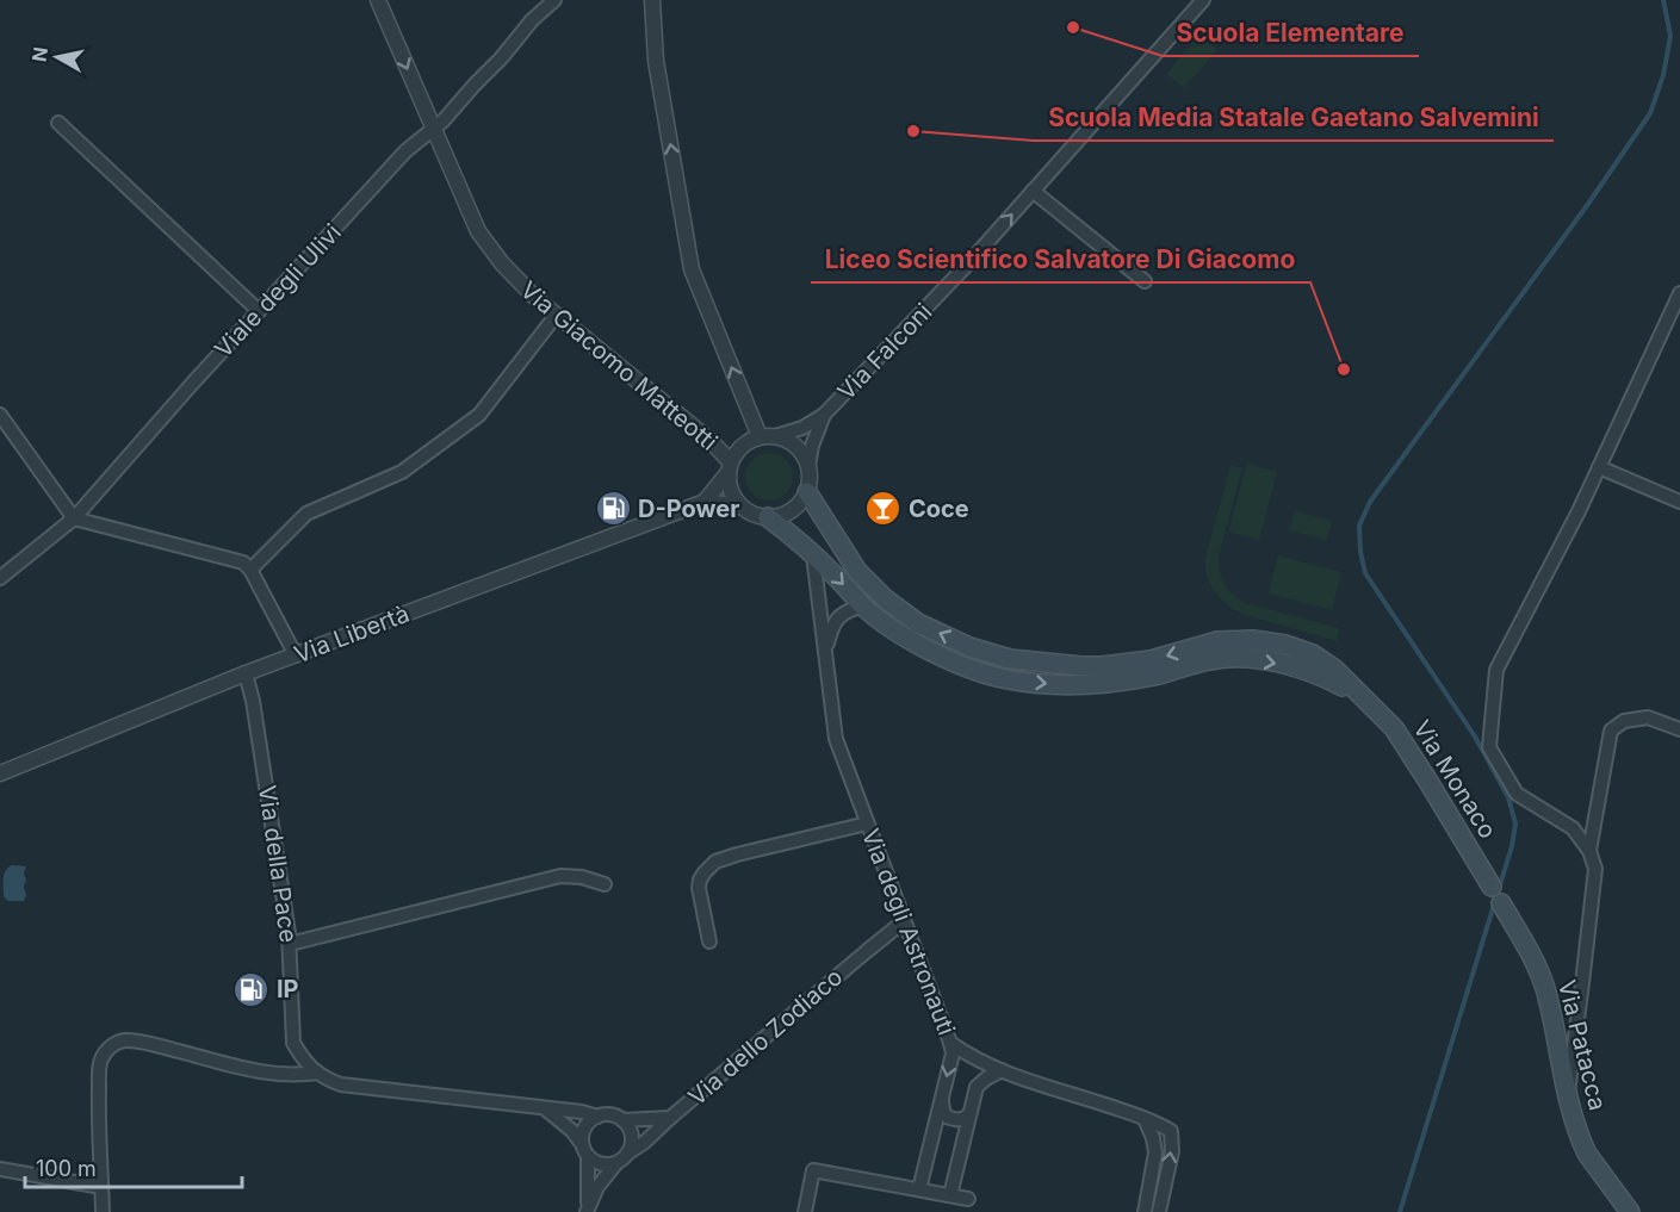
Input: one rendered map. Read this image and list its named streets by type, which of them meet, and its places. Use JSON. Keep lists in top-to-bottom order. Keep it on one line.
{"streets":{"main road":["Via Monaco","Via Patacca"],"street":["Viale degli Ulivi","Via Falconi","Via Giacomo Matteotti","Via Libertà","Via della Pace","Via degli Astronauti","Via dello Zodiaco"]},"crossings":[["Viale degli Ulivi","Via Giacomo Matteotti"],["Via Falconi","Via Giacomo Matteotti"],["Via Falconi","Via Libertà"],["Via Giacomo Matteotti","Via Libertà"],["Via Libertà","Via della Pace"],["Via Monaco","Via Patacca"],["Via degli Astronauti","Via dello Zodiaco"]],"one_way":["Via Falconi"],"places":{"other":["Scuola Elementare","Scuola Media Statale Gaetano Salvemini","Liceo Scientifico Salvatore Di Giacomo"],"fuel station":["D-Power","IP"],"bar":["Coce"]},"scale_bar":"100 m","north":"left"}
